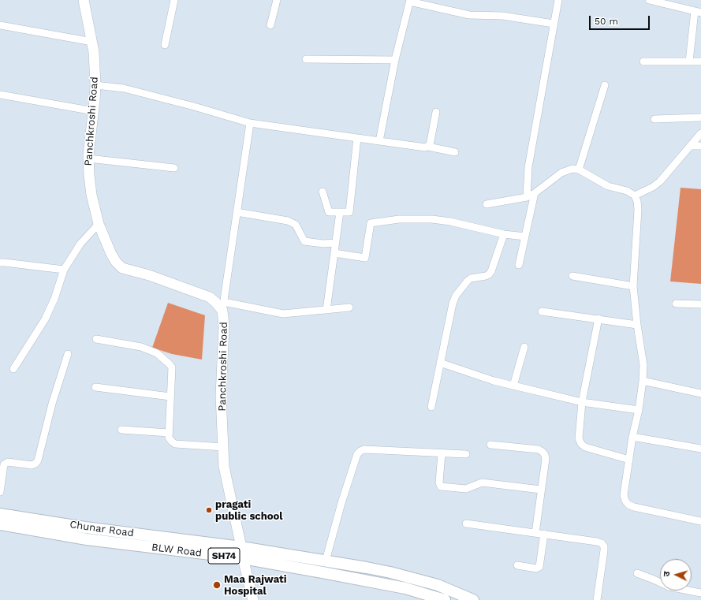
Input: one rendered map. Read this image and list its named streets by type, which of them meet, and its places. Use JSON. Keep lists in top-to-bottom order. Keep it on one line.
{"streets":{"main road":["Chunar Road","BLW Road","SH74"],"street":["Panchkroshi Road"]},"crossings":[["Panchkroshi Road","Chunar Road"],["Panchkroshi Road","BLW Road"],["Panchkroshi Road","SH74"],["Chunar Road","SH74"]],"places":["pragati public school","Maa Rajwati Hospital"],"scale_bar":"50 m","north":"left"}
